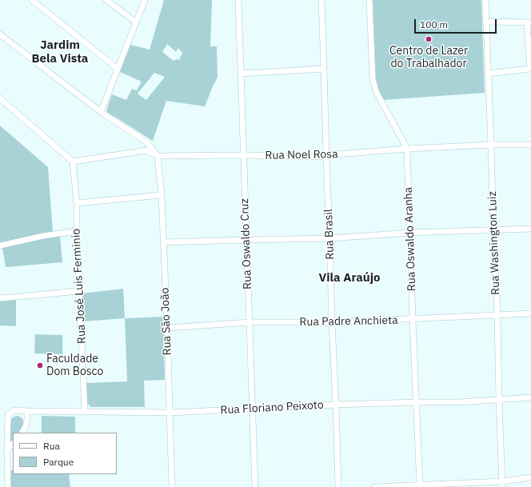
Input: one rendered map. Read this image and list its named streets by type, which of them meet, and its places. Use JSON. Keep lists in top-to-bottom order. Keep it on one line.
{"streets":{"street":["Rua Noel Rosa","Rua Brasil","Rua Oswaldo Aranha","Rua Washington Luiz","Rua Oswaldo Cruz","Rua José Luis Ferminio","Rua São João","Rua Padre Anchieta","Rua Floriano Peixoto"]},"crossings":[["Rua Noel Rosa","Rua Brasil"],["Rua Noel Rosa","Rua Oswaldo Aranha"],["Rua Noel Rosa","Rua Washington Luiz"],["Rua Noel Rosa","Rua Oswaldo Cruz"],["Rua Noel Rosa","Rua José Luis Ferminio"],["Rua Noel Rosa","Rua São João"],["Rua Brasil","Rua Padre Anchieta"],["Rua Brasil","Rua Floriano Peixoto"],["Rua Oswaldo Aranha","Rua Padre Anchieta"],["Rua Oswaldo Aranha","Rua Floriano Peixoto"],["Rua Washington Luiz","Rua Padre Anchieta"],["Rua Washington Luiz","Rua Floriano Peixoto"],["Rua Oswaldo Cruz","Rua Padre Anchieta"],["Rua Oswaldo Cruz","Rua Floriano Peixoto"],["Rua José Luis Ferminio","Rua Floriano Peixoto"],["Rua São João","Rua Padre Anchieta"],["Rua São João","Rua Floriano Peixoto"]],"districts":["Jardim Bela Vista","Vila Araújo"],"places":["Centro de Lazer do Trabalhador","Faculdade Dom Bosco"],"legend":["Rua","Parque"],"scale_bar":"100 m"}
